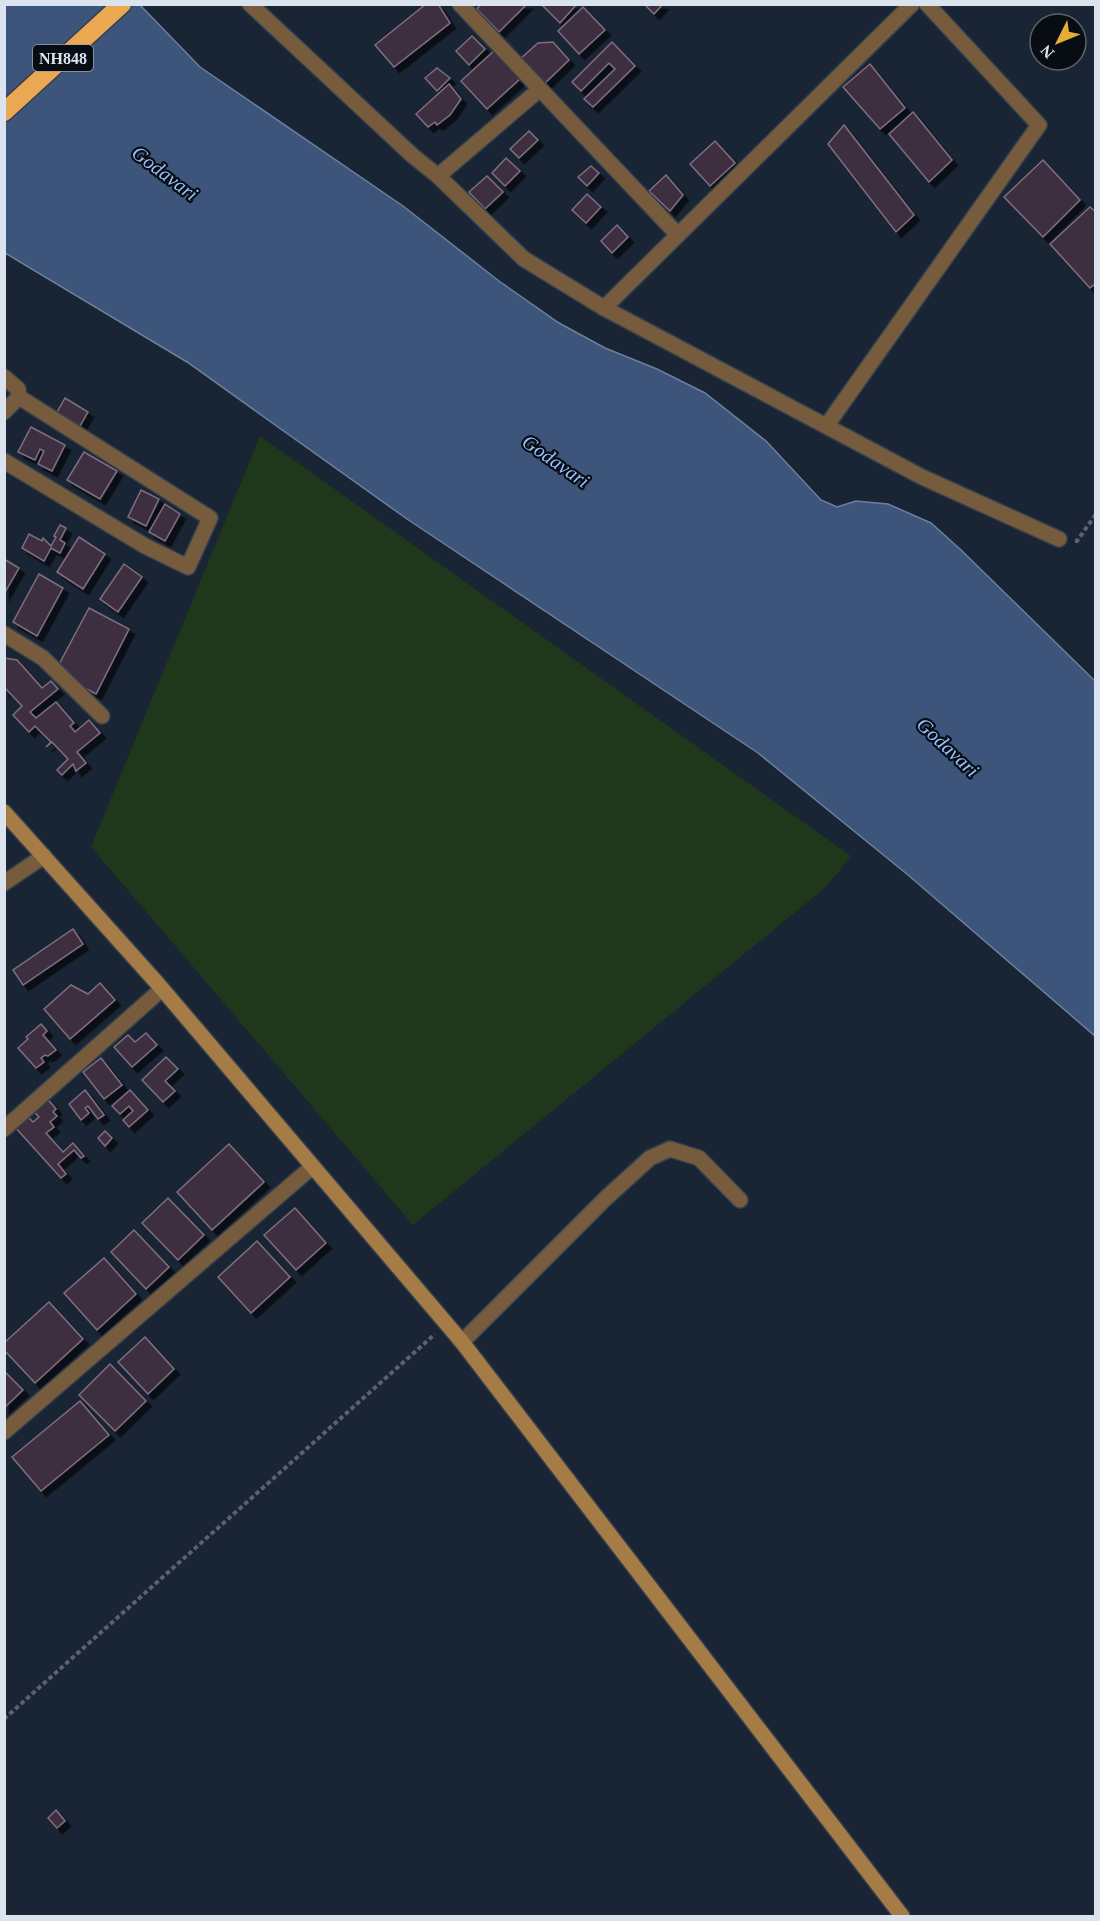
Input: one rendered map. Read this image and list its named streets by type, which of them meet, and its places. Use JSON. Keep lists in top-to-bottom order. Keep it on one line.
{"streets":{"highway":["NH848"]},"water":["Godavari"],"north":"bottom left"}
